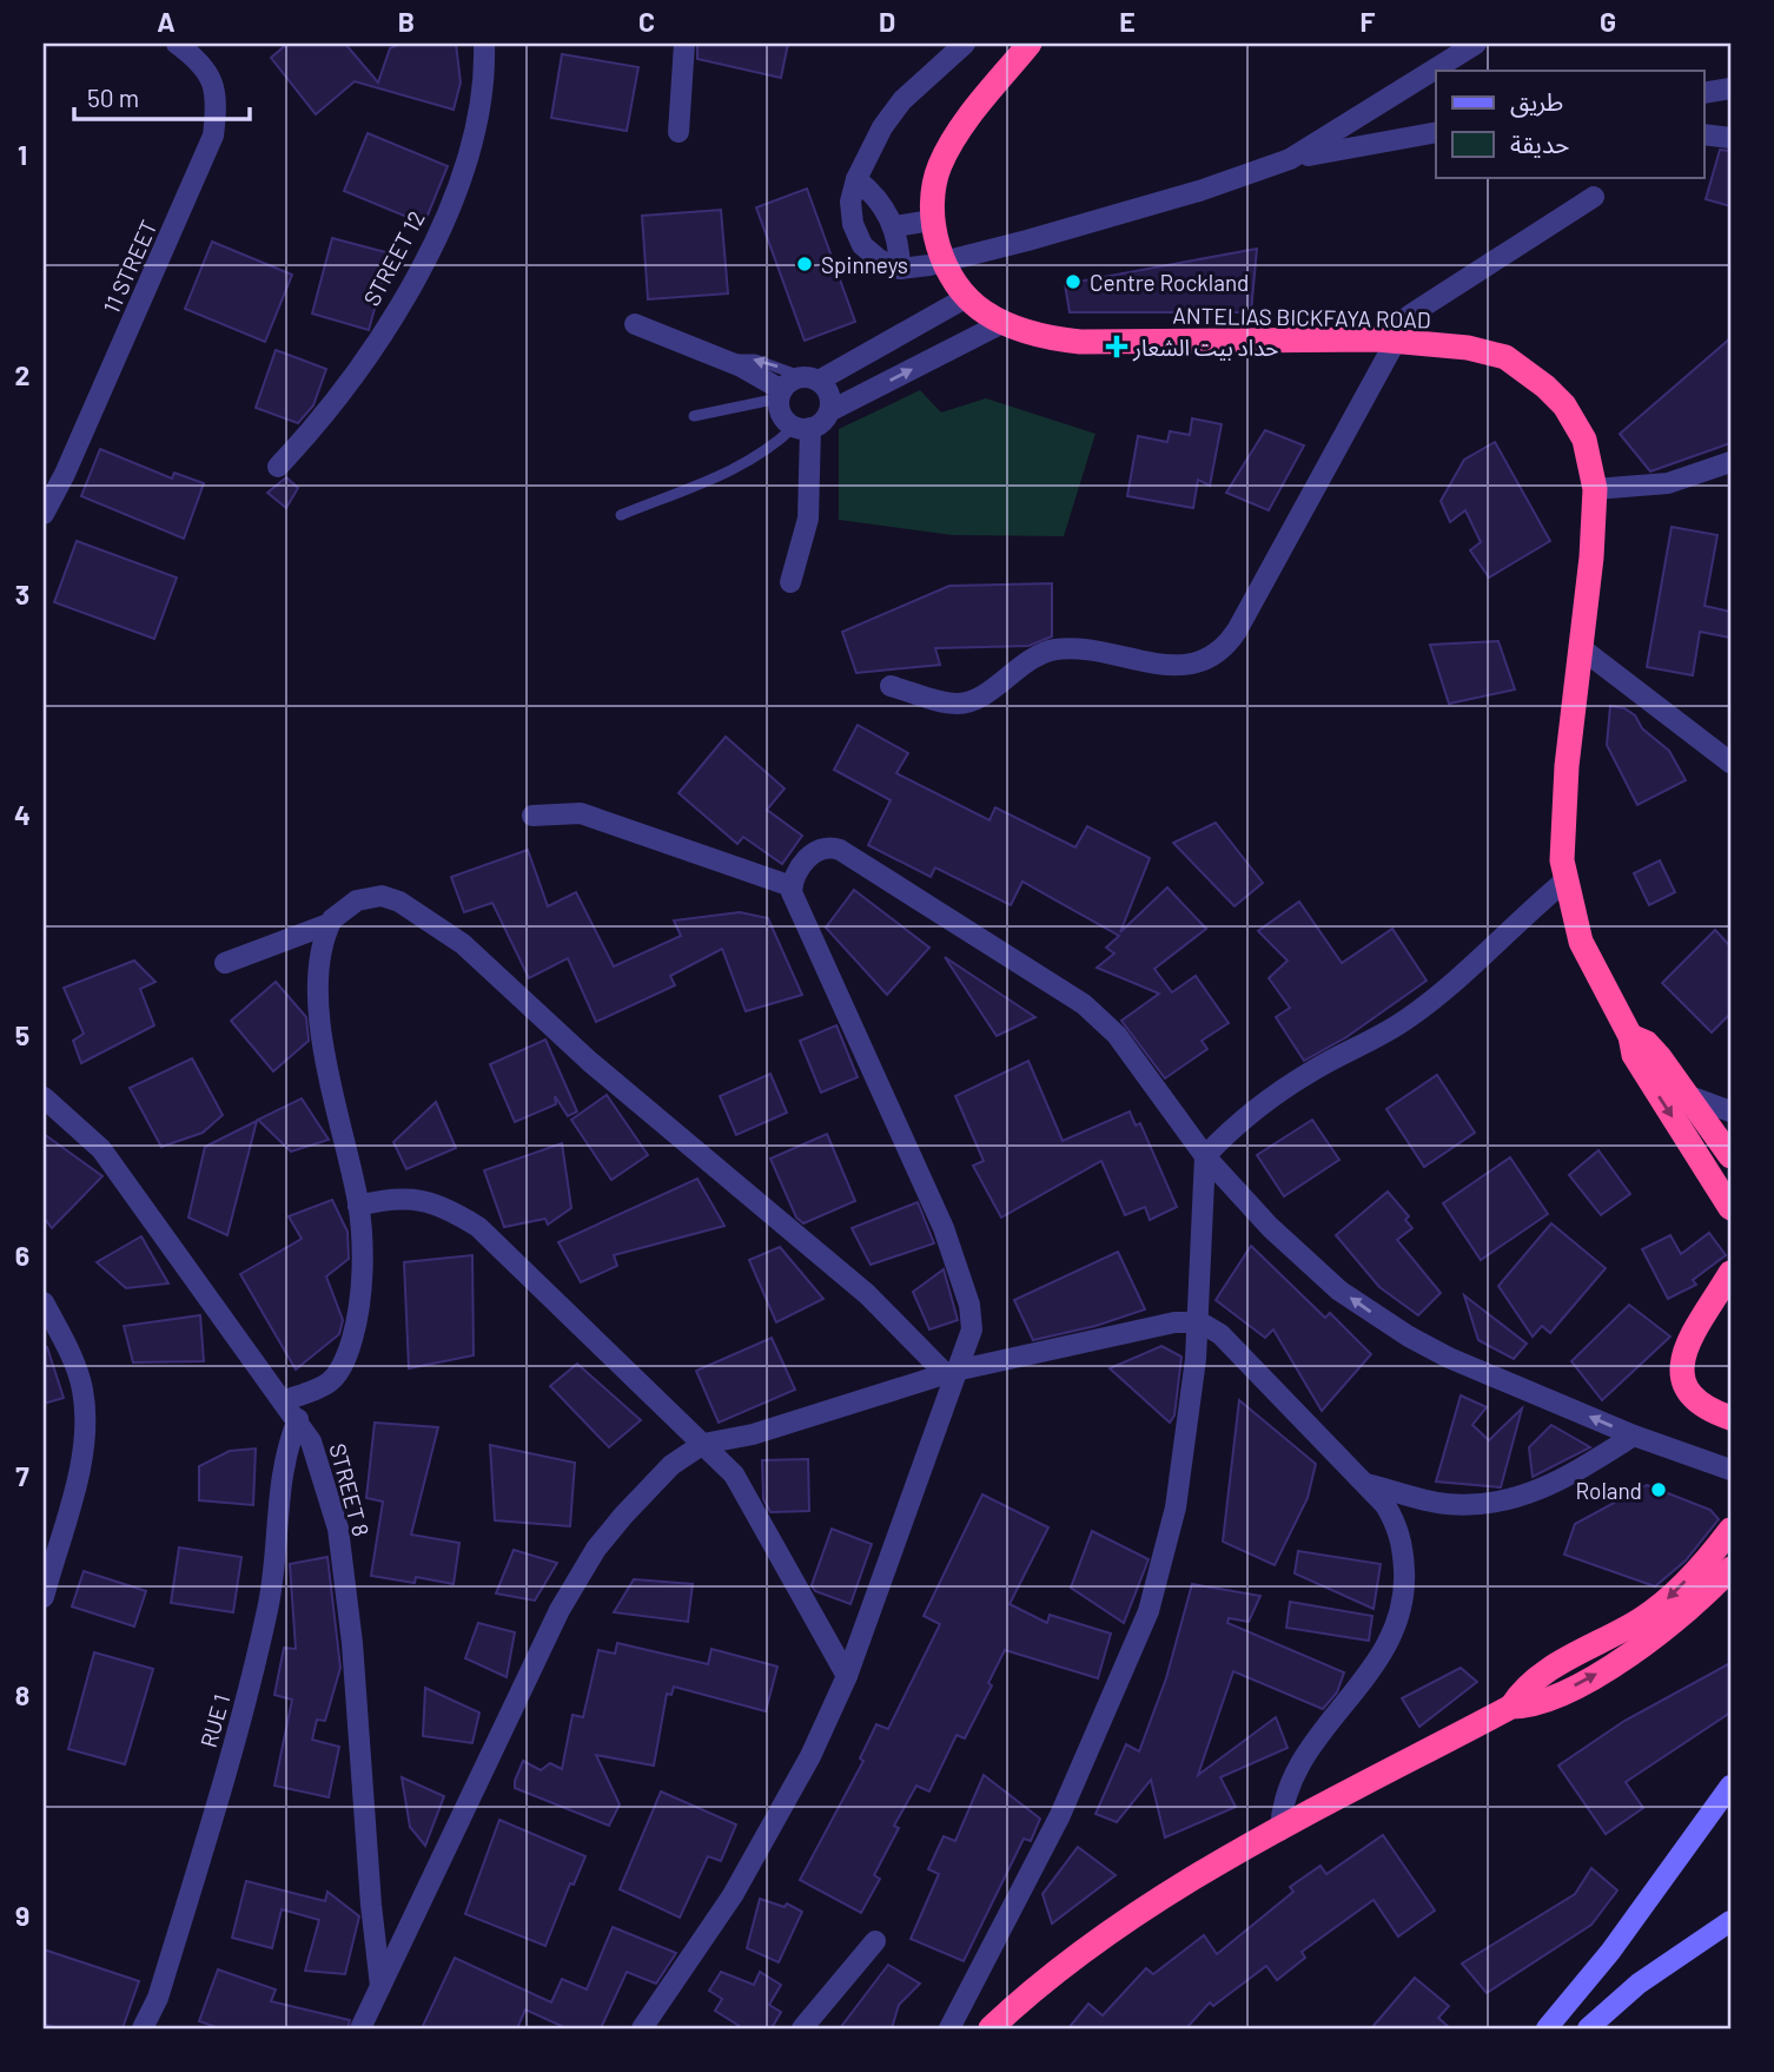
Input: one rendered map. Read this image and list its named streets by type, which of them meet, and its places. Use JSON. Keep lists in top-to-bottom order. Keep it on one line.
{"streets":{"highway":["ANTELIAS BICKFAYA ROAD"],"street":["STREET 12","11 STREET","STREET 8","RUE 1"]},"crossings":[["STREET 8","RUE 1"]],"places":{"other":["Spinneys","Centre Rockland","Roland"],"health":["حداد بيت الشعار"]},"legend":["طريق","حديقة"],"scale_bar":"50 m","grid":{"columns":["A","B","C","D","E","F","G"],"rows":["1","2","3","4","5","6","7","8","9"]}}
